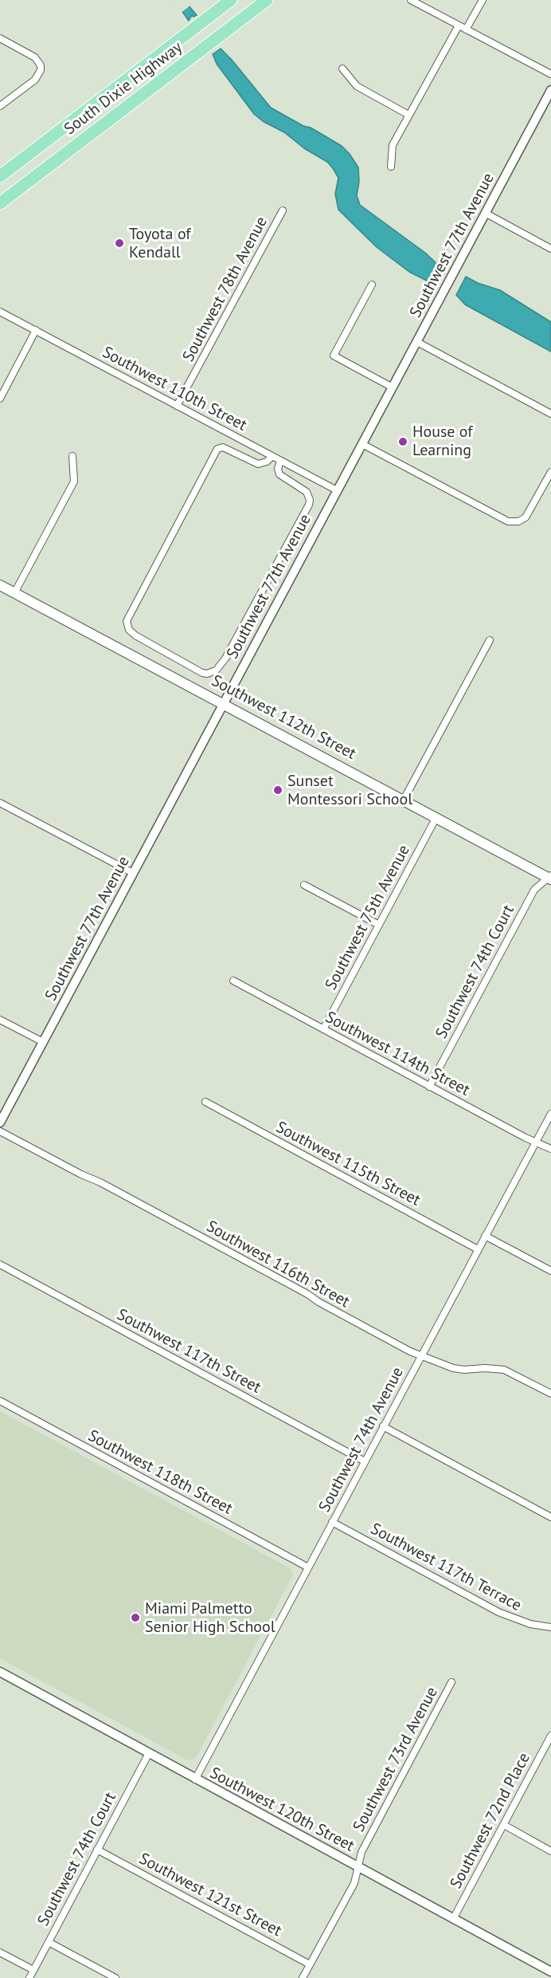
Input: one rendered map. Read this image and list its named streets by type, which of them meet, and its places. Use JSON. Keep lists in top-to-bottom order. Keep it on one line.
{"streets":{"highway":["South Dixie Highway"],"main road":["Southwest 112th Street"],"street":["Southwest 77th Avenue","Southwest 78th Avenue","Southwest 110th Street","Southwest 75th Avenue","Southwest 74th Court","Southwest 114th Street","Southwest 115th Street","Southwest 116th Street","Southwest 117th Street","Southwest 74th Avenue","Southwest 118th Street","Southwest 117th Terrace","Southwest 73rd Avenue","Southwest 120th Street","Southwest 72nd Place","Southwest 121st Street"]},"crossings":[["Southwest 77th Avenue","Southwest 110th Street"],["Southwest 77th Avenue","Southwest 112th Street"],["Southwest 78th Avenue","Southwest 110th Street"],["Southwest 112th Street","Southwest 75th Avenue"],["Southwest 112th Street","Southwest 74th Court"],["Southwest 75th Avenue","Southwest 114th Street"],["Southwest 74th Court","Southwest 114th Street"],["Southwest 74th Court","Southwest 120th Street"],["Southwest 74th Court","Southwest 121st Street"],["Southwest 114th Street","Southwest 74th Avenue"],["Southwest 115th Street","Southwest 74th Avenue"],["Southwest 116th Street","Southwest 74th Avenue"],["Southwest 117th Street","Southwest 74th Avenue"],["Southwest 74th Avenue","Southwest 118th Street"],["Southwest 74th Avenue","Southwest 117th Terrace"],["Southwest 74th Avenue","Southwest 120th Street"],["Southwest 73rd Avenue","Southwest 120th Street"],["Southwest 73rd Avenue","Southwest 121st Street"],["Southwest 120th Street","Southwest 72nd Place"]],"places":["Toyota of Kendall","House of Learning","Sunset Montessori School","Miami Palmetto Senior High School"]}
